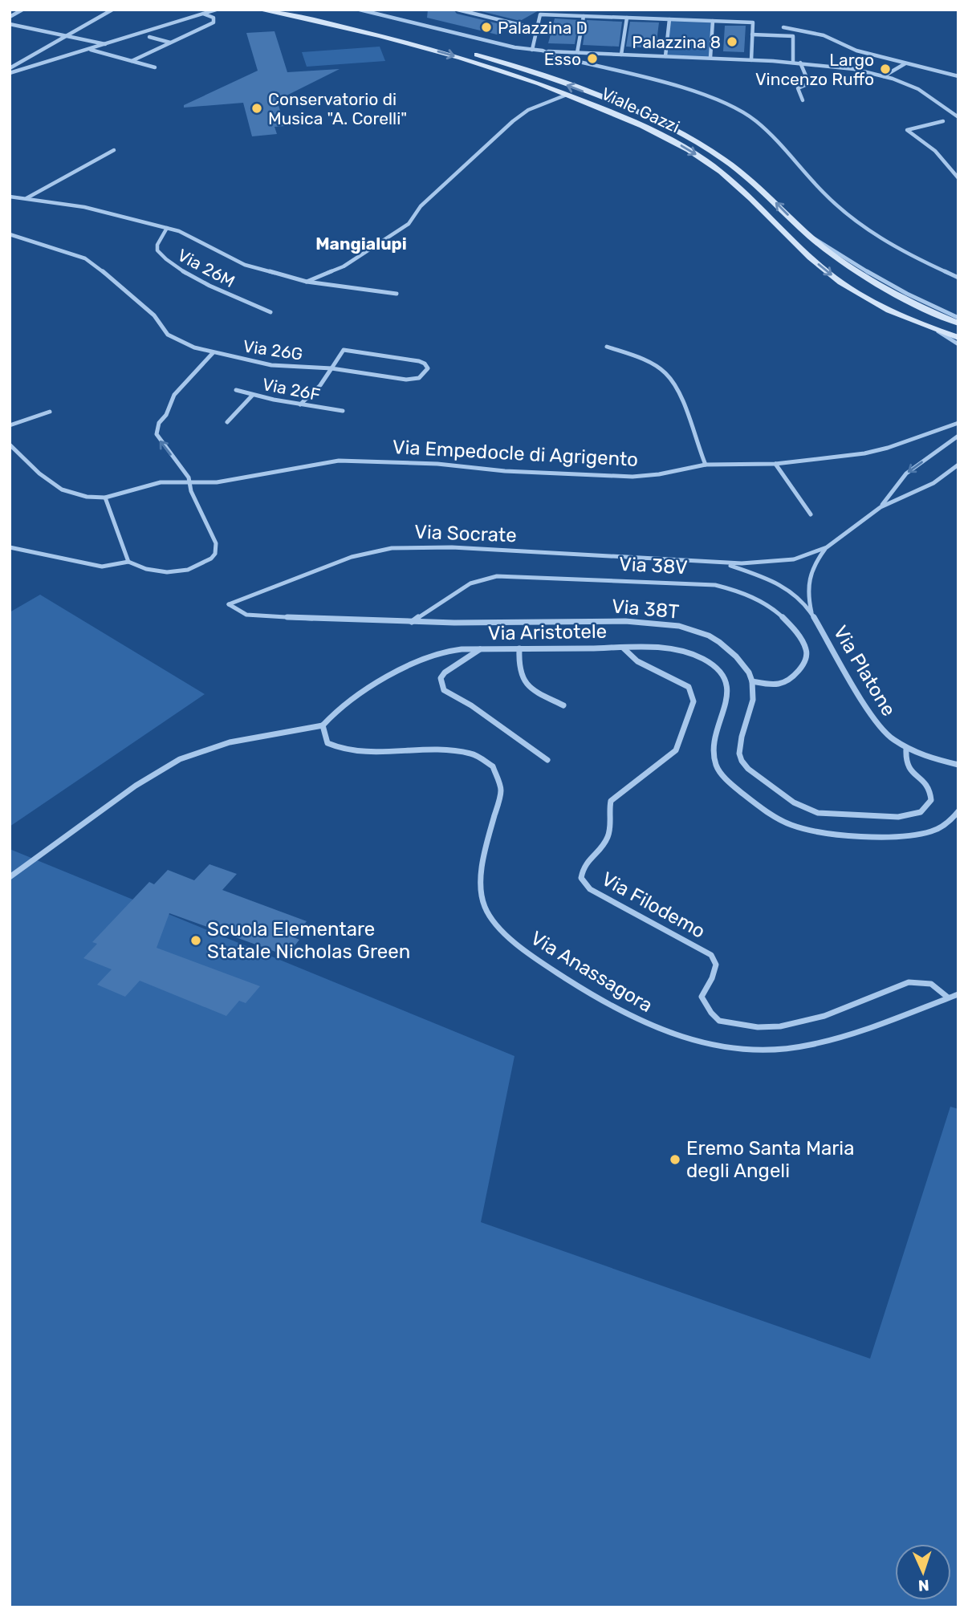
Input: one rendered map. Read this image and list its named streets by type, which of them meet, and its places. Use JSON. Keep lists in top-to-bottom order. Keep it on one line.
{"streets":{"main road":["Viale Gazzi"],"street":["Via 26M","Via 26G","Via 26F","Via Empedocle di Agrigento","Via Socrate","Via 38V","Via 38T","Via Aristotele","Via Platone","Via Filodemo","Via Anassagora"]},"crossings":[["Via Socrate","Via 38T"],["Via Socrate","Via Platone"],["Via 38V","Via 38T"],["Via Aristotele","Via Filodemo"],["Via Aristotele","Via Anassagora"],["Via Filodemo","Via Anassagora"]],"districts":["Mangialupi"],"places":["Palazzina D","Palazzina 8","Esso","Largo Vincenzo Ruffo","Conservatorio di Musica \"A. Corelli\"","Scuola Elementare Statale Nicholas Green","Eremo Santa Maria degli Angeli"],"north":"bottom"}
